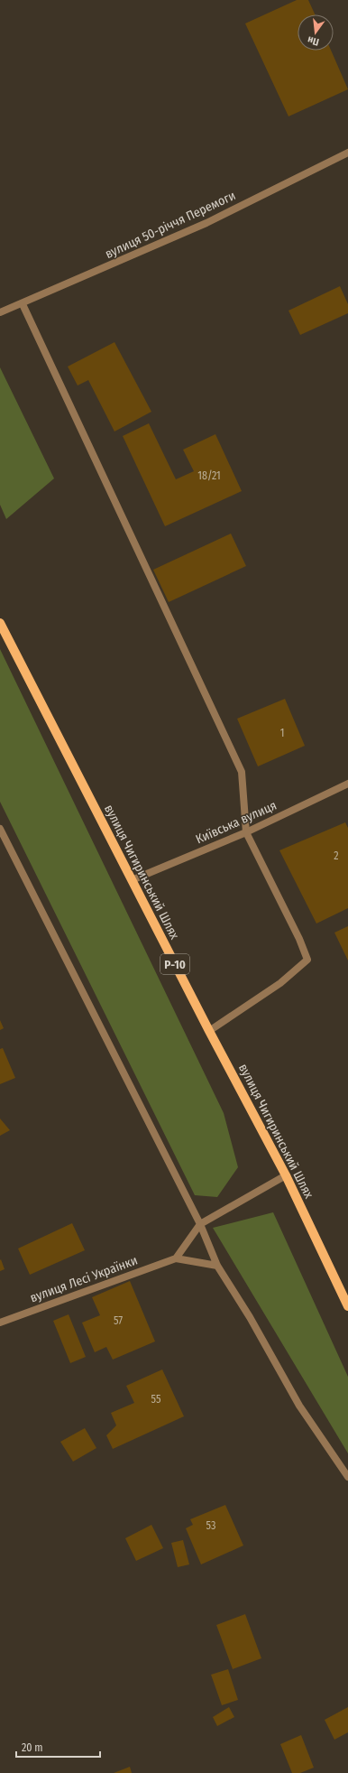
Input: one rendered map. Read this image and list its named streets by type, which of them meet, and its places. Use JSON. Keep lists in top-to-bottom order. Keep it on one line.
{"streets":{"main road":["вулиця Чигиринський Шлях","Р-10"],"street":["вулиця 50-річчя Перемоги","Київська вулиця","вулиця Лесі Українки"]},"crossings":[["Київська вулиця","вулиця Чигиринський Шлях"]],"house_numbers":["18/21","1","2","57","55","53"],"scale_bar":"20 m","north":"bottom"}
